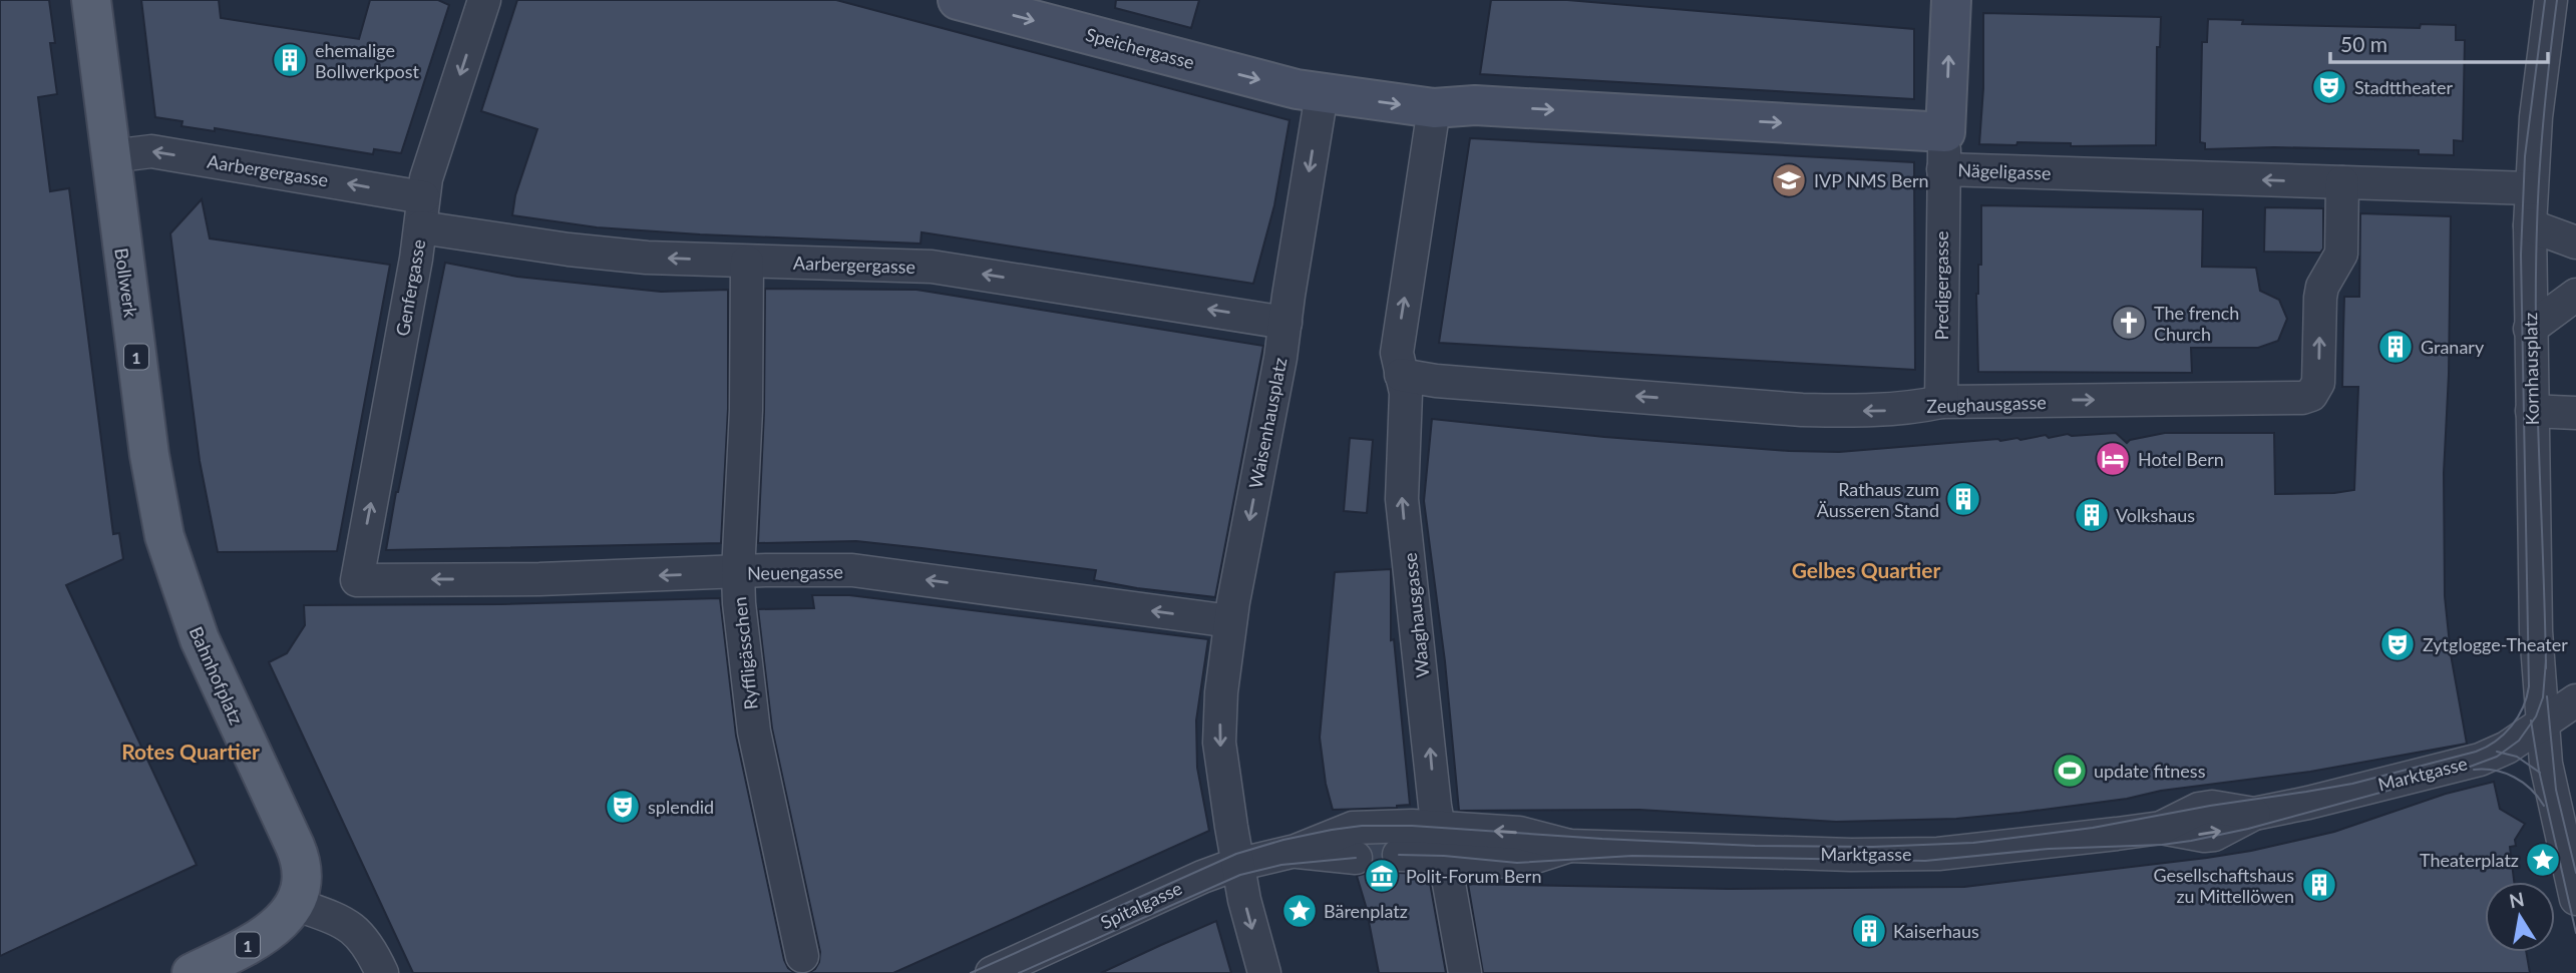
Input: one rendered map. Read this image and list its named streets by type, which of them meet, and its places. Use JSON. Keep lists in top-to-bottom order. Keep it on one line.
{"streets":{"main road":["Bollwerk","1","Bahnhofplatz"],"street":["Speichergasse","Aarbergergasse","Nägeligasse","Predigergasse","Genfergasse","Kornhausplatz","Zeughausgasse","Waisenhausplatz","Neuengasse","Waaghausgasse","Ryffligässchen","Marktgasse","Spitalgasse"]},"crossings":[["Speichergasse","Waisenhausplatz"],["Aarbergergasse","Bollwerk"],["Aarbergergasse","Genfergasse"],["Aarbergergasse","Waisenhausplatz"],["Aarbergergasse","Ryffligässchen"],["Nägeligasse","Predigergasse"],["Nägeligasse","Kornhausplatz"],["Nägeligasse","Zeughausgasse"],["Bollwerk","Bahnhofplatz"],["Predigergasse","Zeughausgasse"],["Genfergasse","Neuengasse"],["1","Bahnhofplatz"],["Kornhausplatz","Marktgasse"],["Zeughausgasse","Waaghausgasse"],["Waisenhausplatz","Neuengasse"],["Waisenhausplatz","Spitalgasse"],["Neuengasse","Ryffligässchen"],["Waaghausgasse","Marktgasse"],["Marktgasse","Spitalgasse"]],"one_way":["Speichergasse","Aarbergergasse","Predigergasse","Neuengasse","Waaghausgasse"],"districts":["Gelbes Quartier","Rotes Quartier"],"places":{"building":["ehemalige Bollwerkpost","Granary","Rathaus zum Äusseren Stand","Volkshaus","Gesellschaftshaus zu Mittellöwen","Kaiserhaus"],"theatre":["Stadttheater","Zytglogge-Theater","splendid"],"school or university":["IVP NMS Bern"],"church":["The french Church"],"hotel":["Hotel Bern"],"sports":["update fitness"],"place":["Theaterplatz","Bärenplatz"],"museum":["Polit-Forum Bern"]},"scale_bar":"50 m","north":"top"}
